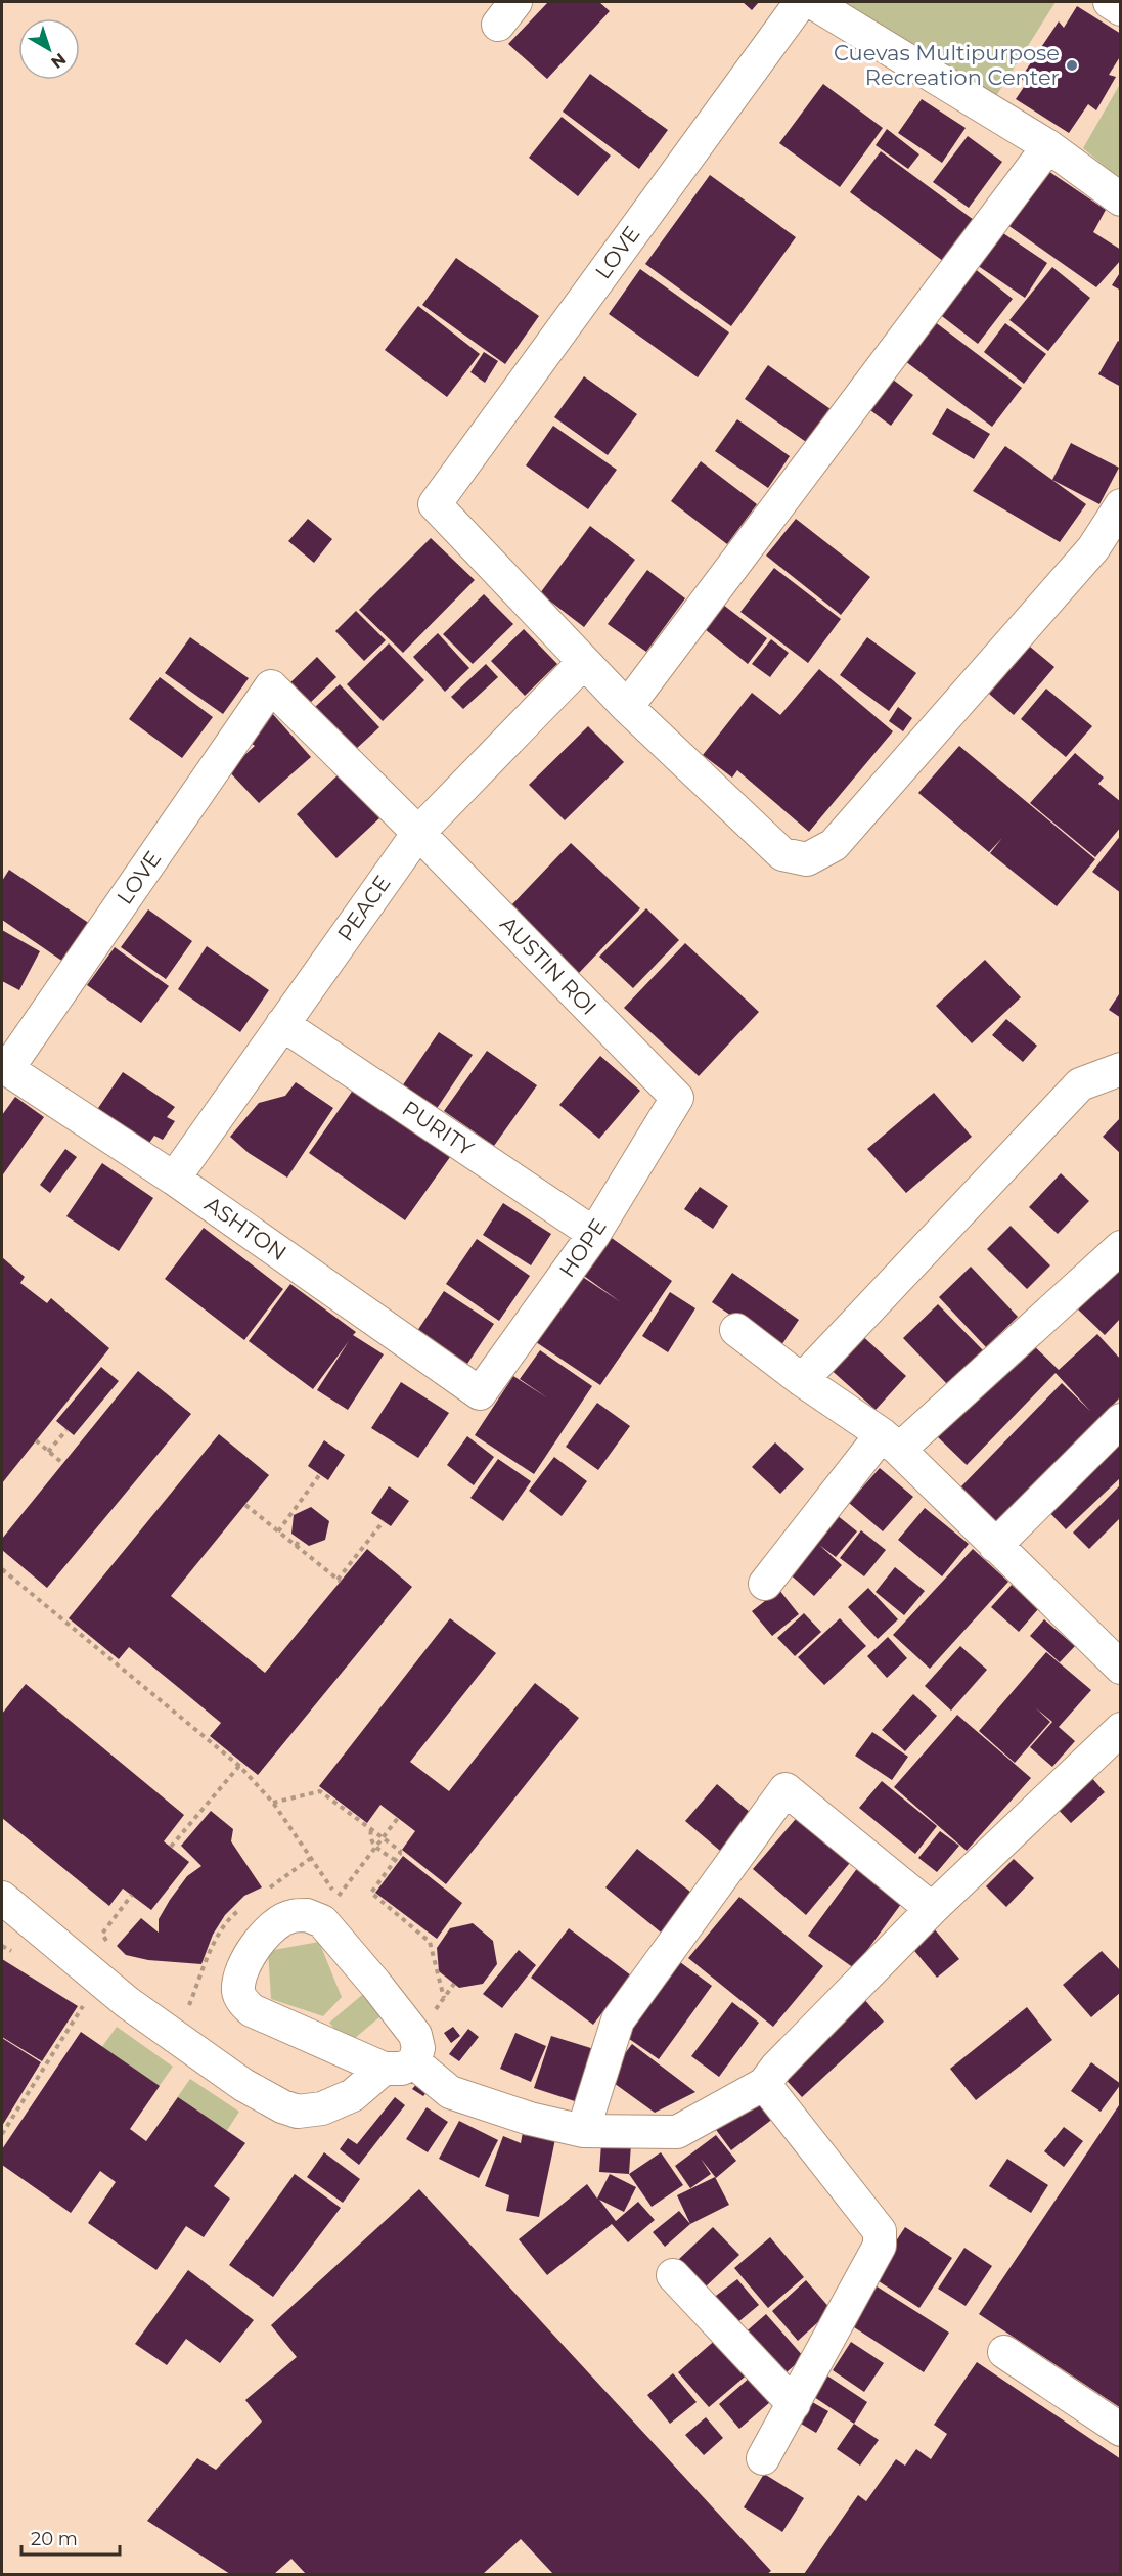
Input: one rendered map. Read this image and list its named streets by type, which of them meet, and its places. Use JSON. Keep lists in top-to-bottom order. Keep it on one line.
{"streets":{"street":["LOVE","PEACE","AUSTIN ROI","PURITY","ASHTON","HOPE"]},"crossings":[["LOVE","PEACE"],["LOVE","AUSTIN ROI"],["LOVE","ASHTON"],["PEACE","AUSTIN ROI"],["PEACE","PURITY"],["PEACE","ASHTON"],["AUSTIN ROI","HOPE"],["PURITY","HOPE"],["ASHTON","HOPE"]],"places":["Cuevas Multipurpose Recreation Center"],"scale_bar":"20 m","north":"bottom right"}
